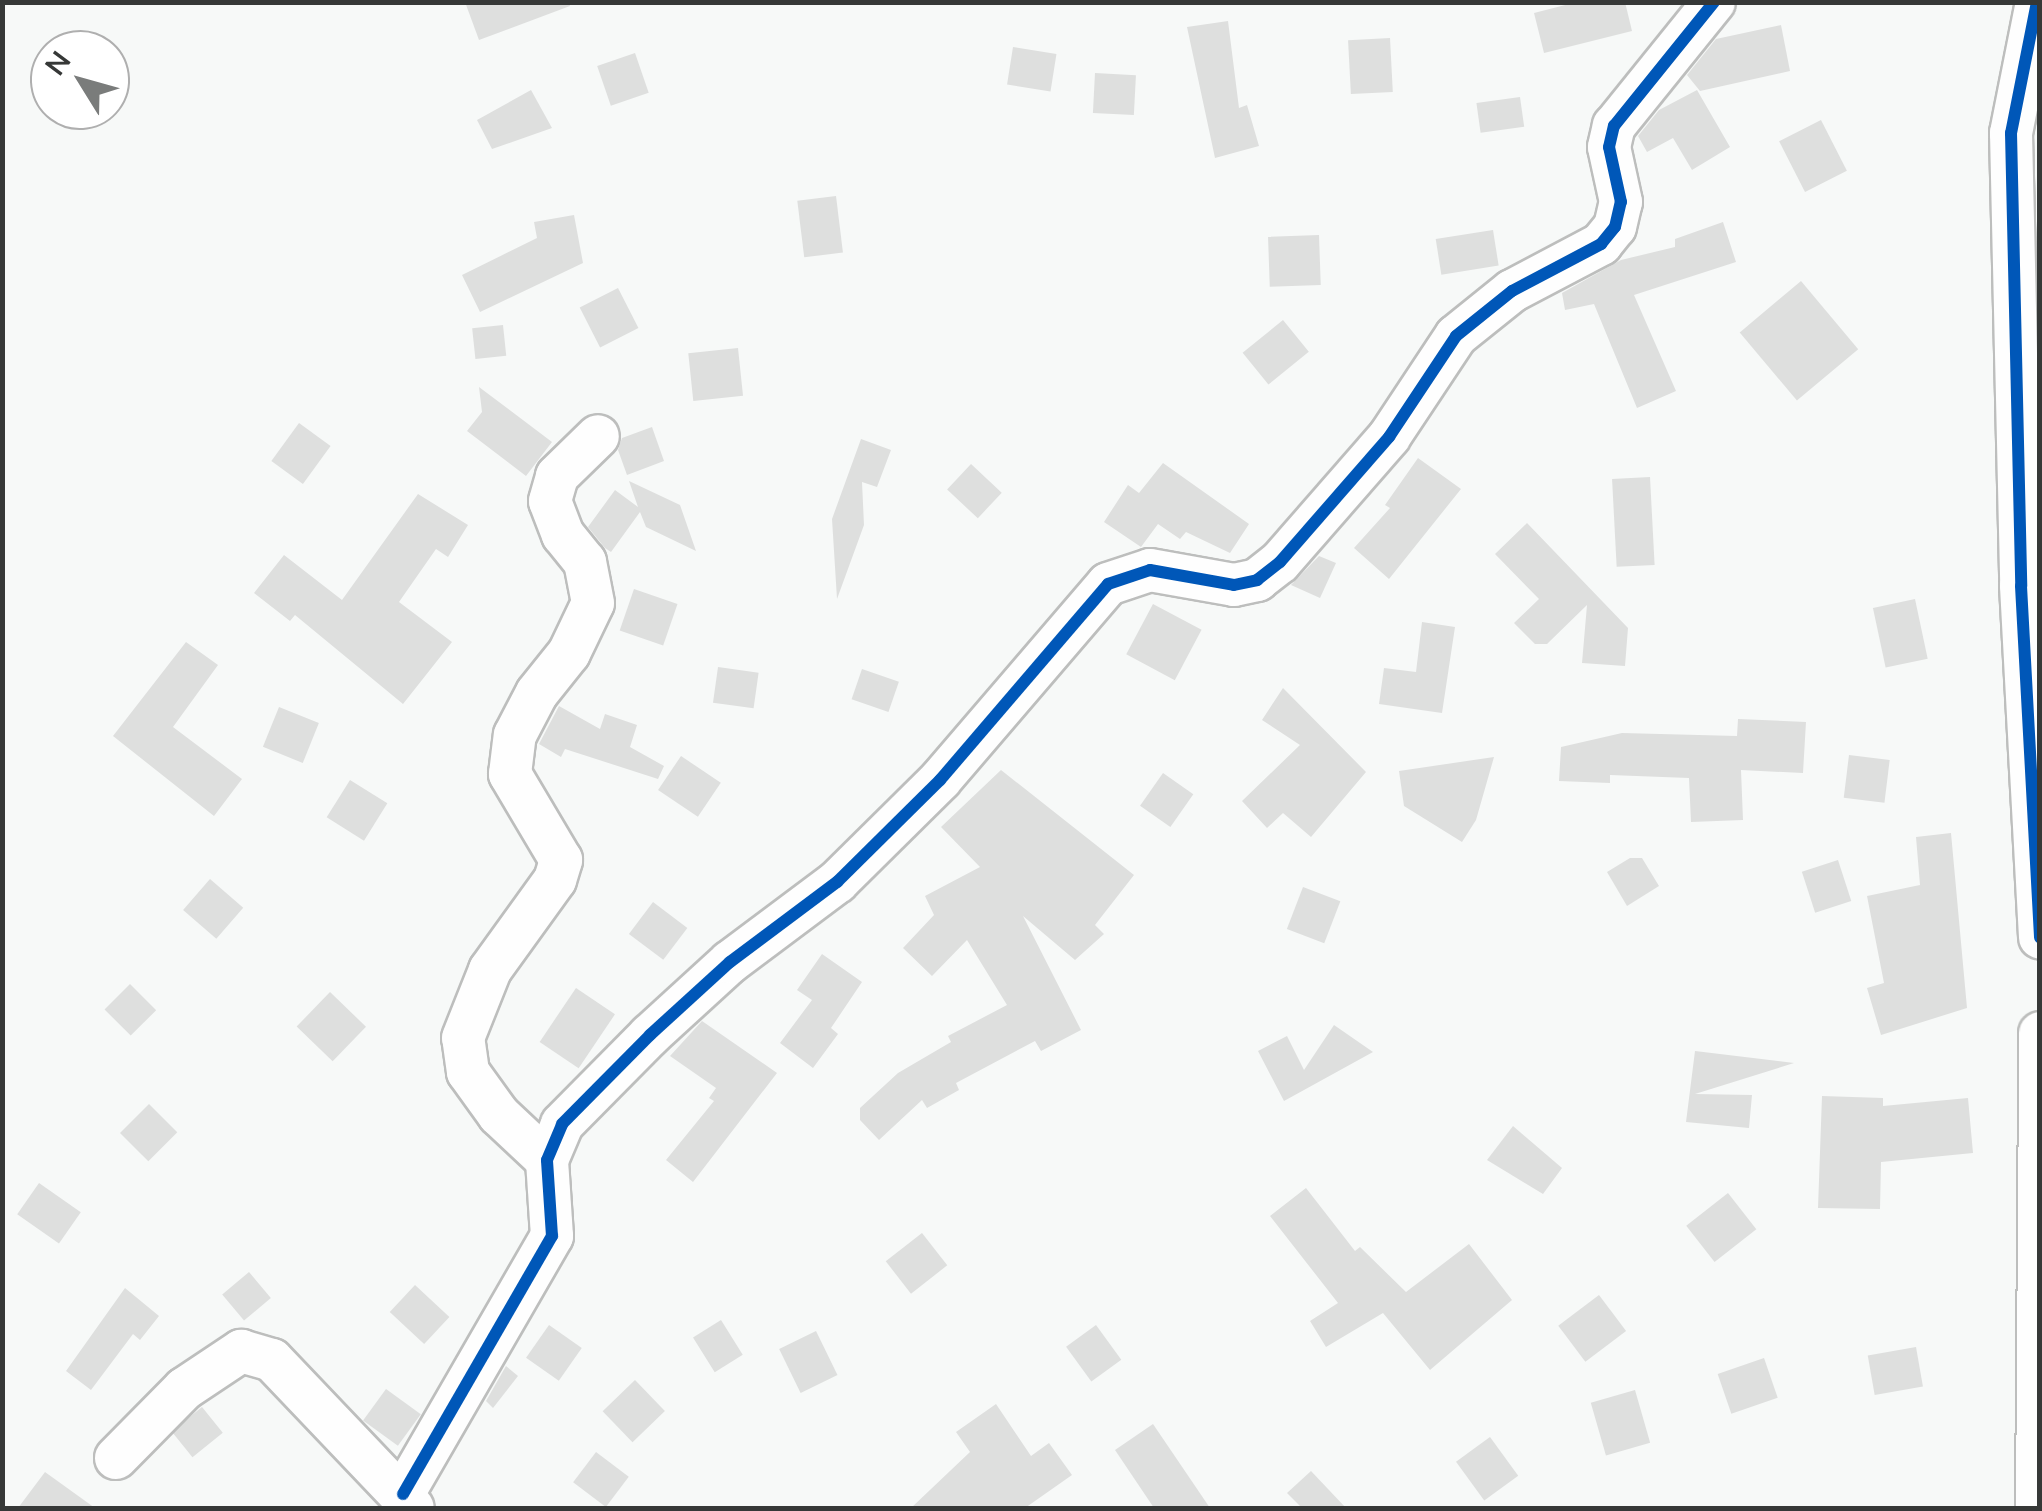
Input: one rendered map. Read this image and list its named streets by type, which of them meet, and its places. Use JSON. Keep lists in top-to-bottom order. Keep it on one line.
{"north":"top left"}
